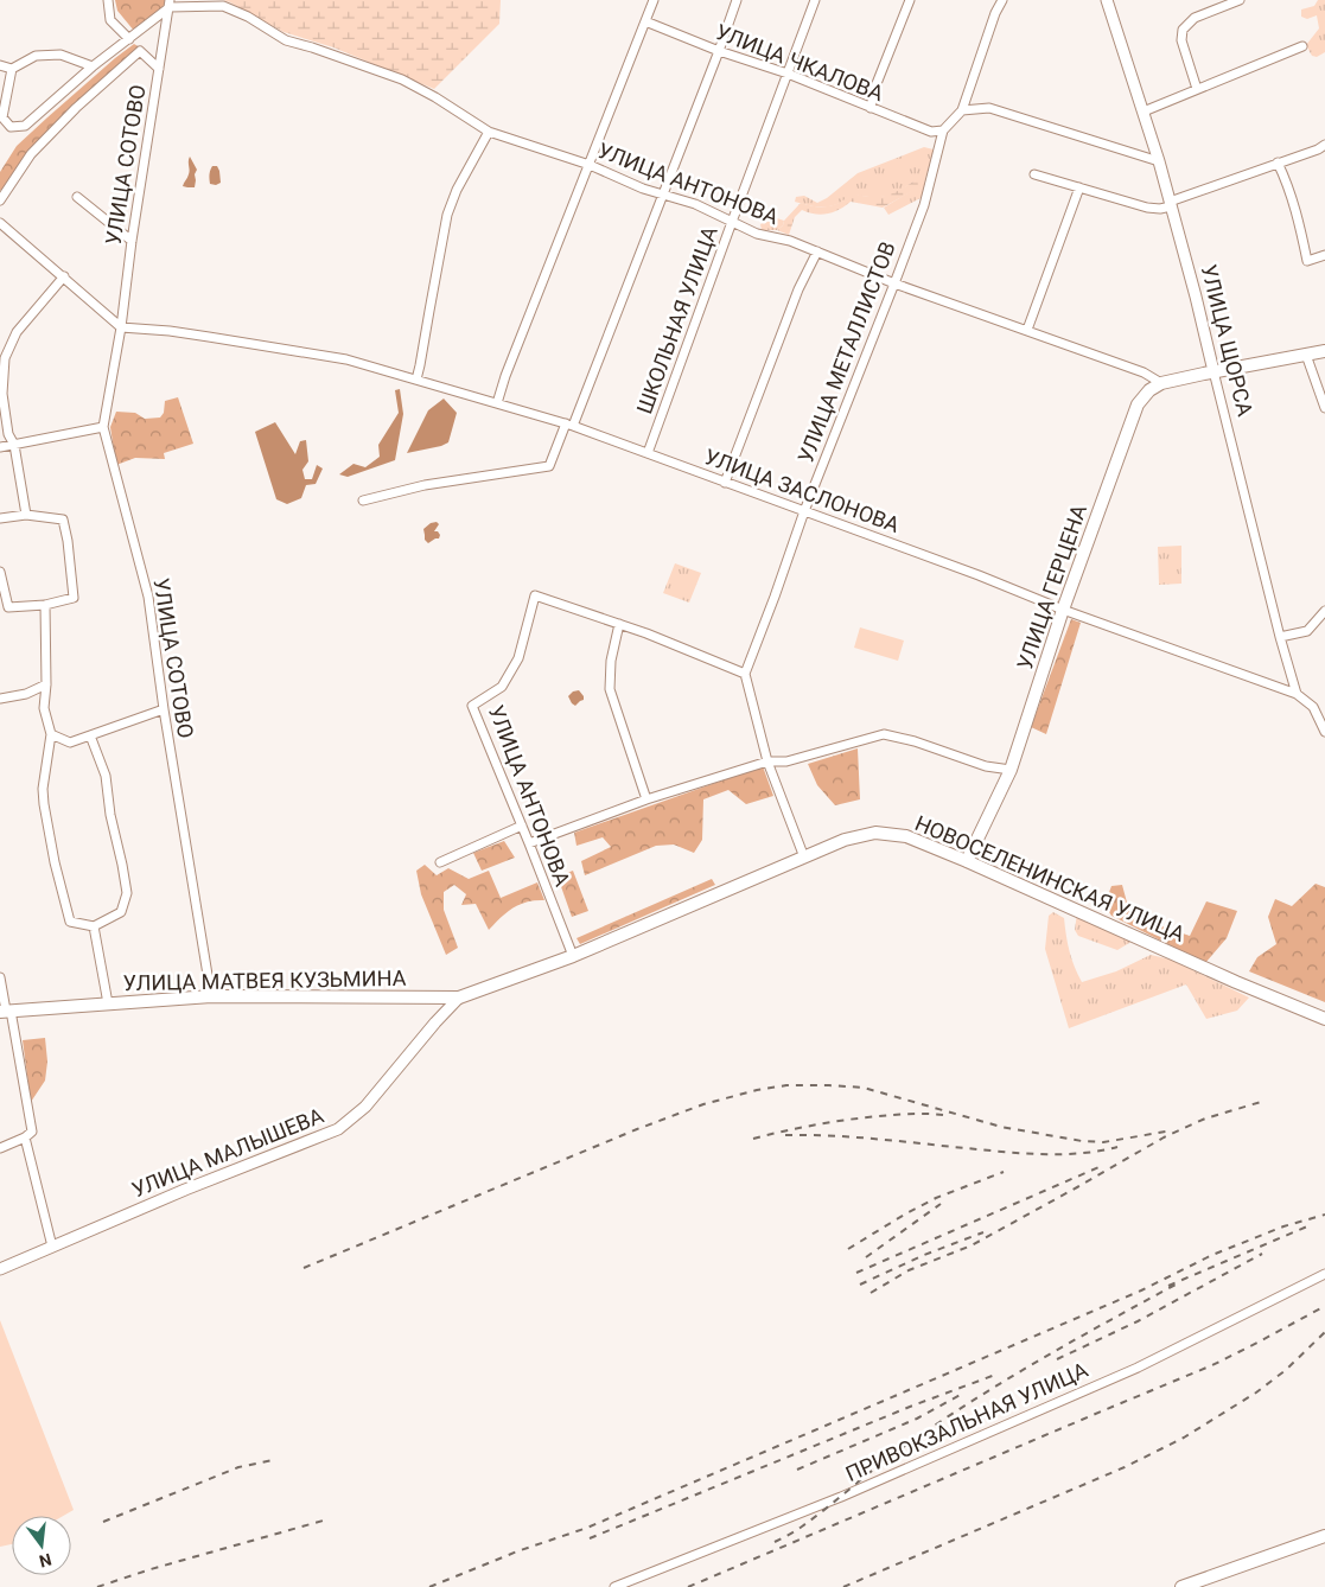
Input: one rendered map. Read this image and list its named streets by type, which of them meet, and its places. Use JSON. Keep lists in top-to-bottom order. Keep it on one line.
{"streets":{"main road":["УЛИЦА ГЕРЦЕНА","НОВОСЕЛЕНИНСКАЯ УЛИЦА","УЛИЦА МАТВЕЯ КУЗЬМИНА"],"street":["УЛИЦА ЧКАЛОВА","УЛИЦА СОТОВО","УЛИЦА АНТОНОВА","ШКОЛЬНАЯ УЛИЦА","УЛИЦА ЩОРСА","УЛИЦА МЕТАЛЛИСТОВ","УЛИЦА ЗАСЛОНОВА","УЛИЦА МАЛЫШЕВА","ПРИВОКЗАЛЬНАЯ УЛИЦА"]},"crossings":[["УЛИЦА ЧКАЛОВА","ШКОЛЬНАЯ УЛИЦА"],["УЛИЦА ЧКАЛОВА","УЛИЦА МЕТАЛЛИСТОВ"],["УЛИЦА СОТОВО","УЛИЦА АНТОНОВА"],["УЛИЦА СОТОВО","УЛИЦА ЗАСЛОНОВА"],["УЛИЦА СОТОВО","УЛИЦА МАТВЕЯ КУЗЬМИНА"],["УЛИЦА АНТОНОВА","ШКОЛЬНАЯ УЛИЦА"],["УЛИЦА АНТОНОВА","УЛИЦА МЕТАЛЛИСТОВ"],["УЛИЦА АНТОНОВА","УЛИЦА ГЕРЦЕНА"],["УЛИЦА АНТОНОВА","НОВОСЕЛЕНИНСКАЯ УЛИЦА"],["ШКОЛЬНАЯ УЛИЦА","УЛИЦА ЗАСЛОНОВА"],["УЛИЦА ЩОРСА","УЛИЦА ЗАСЛОНОВА"],["УЛИЦА ЩОРСА","УЛИЦА ГЕРЦЕНА"],["УЛИЦА МЕТАЛЛИСТОВ","УЛИЦА ЗАСЛОНОВА"],["УЛИЦА ЗАСЛОНОВА","УЛИЦА ГЕРЦЕНА"],["УЛИЦА ГЕРЦЕНА","НОВОСЕЛЕНИНСКАЯ УЛИЦА"],["НОВОСЕЛЕНИНСКАЯ УЛИЦА","УЛИЦА МАТВЕЯ КУЗЬМИНА"],["НОВОСЕЛЕНИНСКАЯ УЛИЦА","УЛИЦА МАЛЫШЕВА"],["УЛИЦА МАТВЕЯ КУЗЬМИНА","УЛИЦА МАЛЫШЕВА"]],"north":"bottom"}
